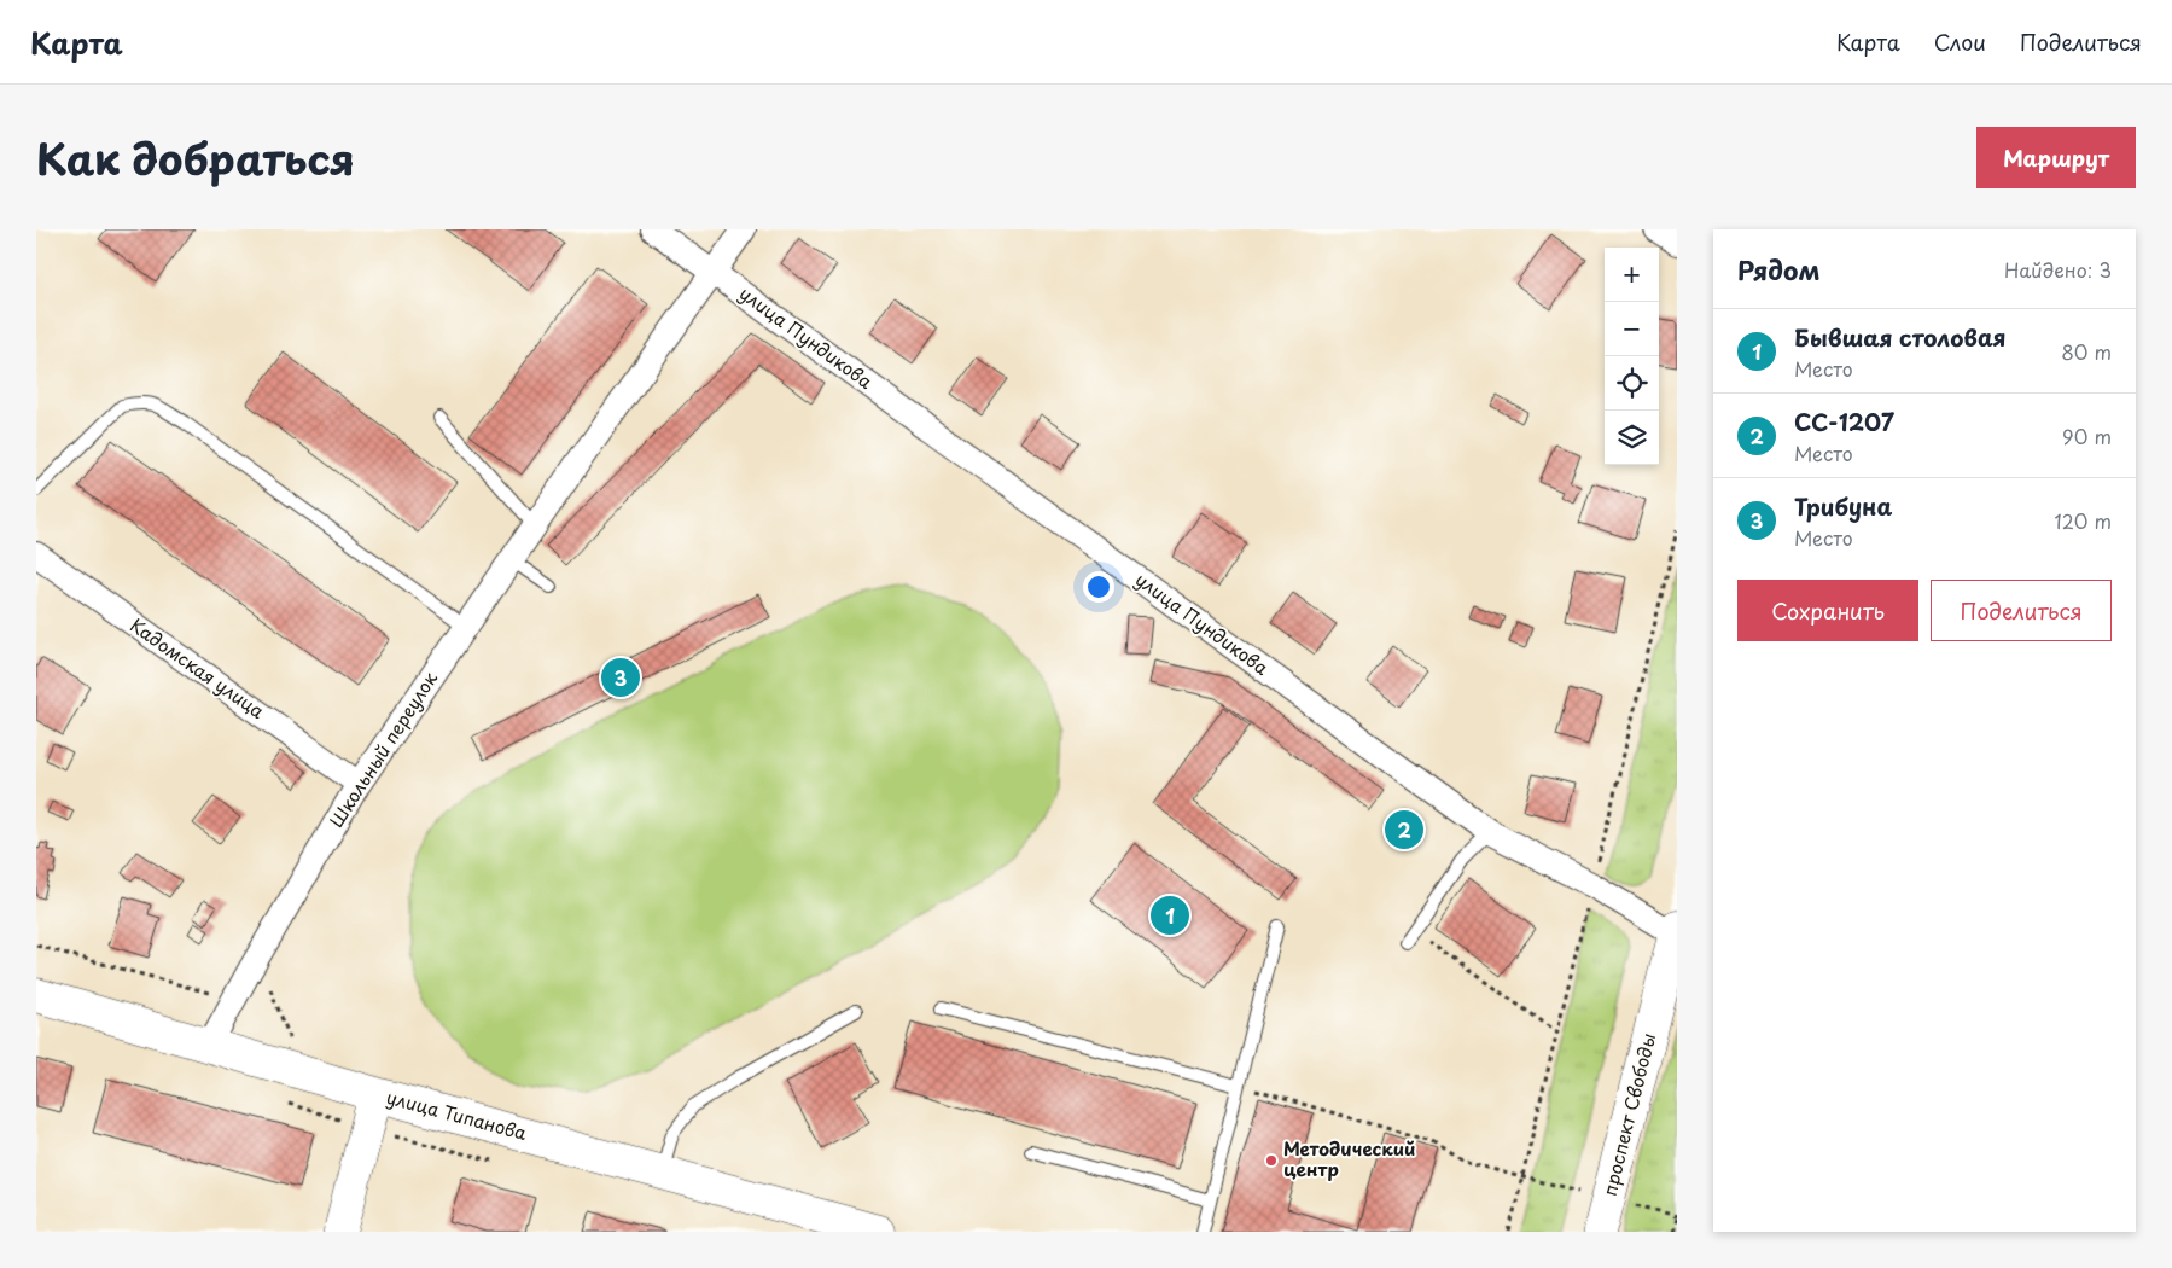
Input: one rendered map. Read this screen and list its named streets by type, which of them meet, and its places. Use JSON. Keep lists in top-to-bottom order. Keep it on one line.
{"streets":{"street":["улица Пундикова","Кадомская улица","Школьный переулок","проспект Свободы","улица Типанова"]},"crossings":[["улица Пундикова","Школьный переулок"],["улица Пундикова","проспект Свободы"],["Кадомская улица","Школьный переулок"],["Школьный переулок","улица Типанова"]],"places":["Методический центр"],"page":{"header":"Карта","nav":["Карта","Слои","Поделиться"],"title":"Как добраться","buttons":["Маршрут",["Сохранить","Поделиться"]],"heading":["Рядом","Найдено: 3"],"map_buttons":["+","−"],"list":[{"mark":"1","name":"Бывшая столовая","note":"Место","value":"80 m"},{"mark":"2","name":"СС-1207","note":"Место","value":"90 m"},{"mark":"3","name":"Трибуна","note":"Место","value":"120 m"}],"pins":["3","2","1"]}}
